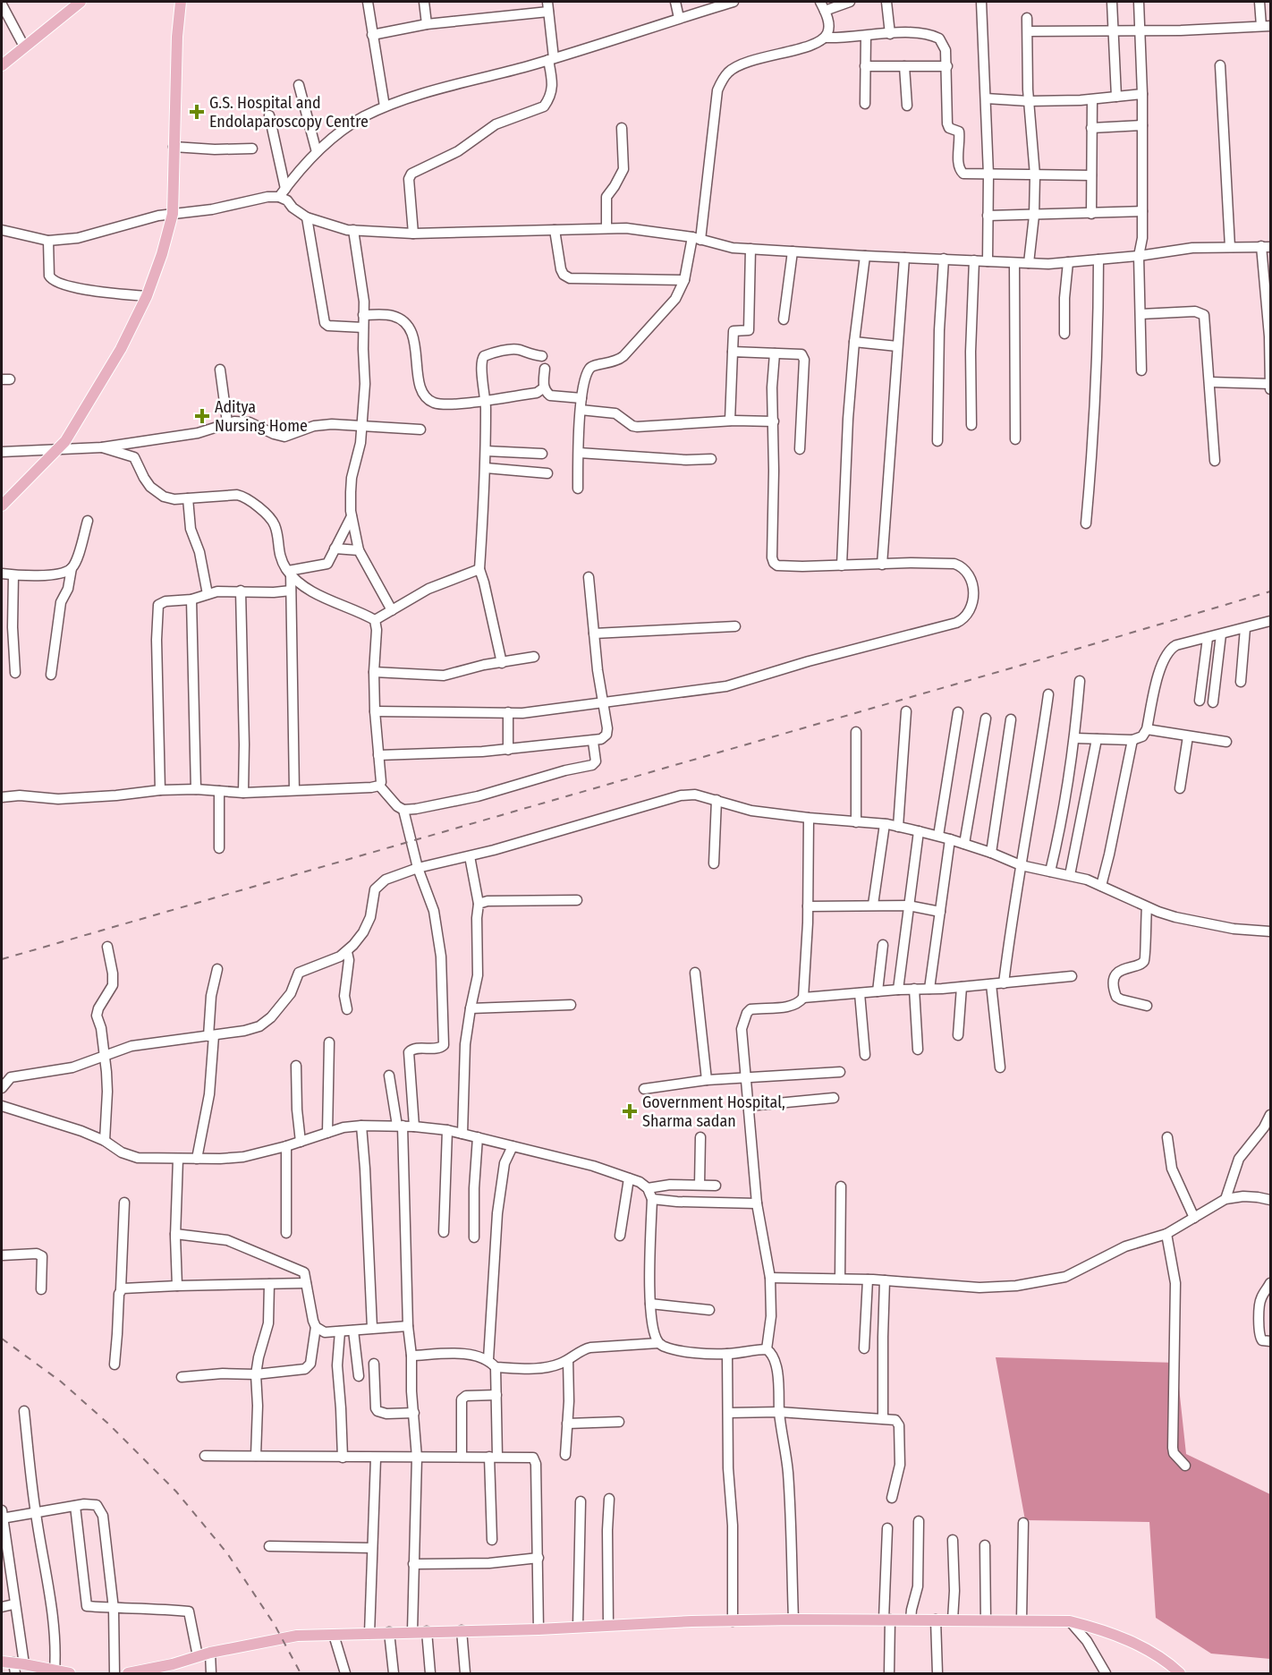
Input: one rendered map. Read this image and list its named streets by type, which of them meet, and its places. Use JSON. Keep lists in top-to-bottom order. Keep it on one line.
{"places":{"health":["G.S. Hospital and Endolaparoscopy Centre","Aditya Nursing Home","Government Hospital, Sharma sadan"]}}
